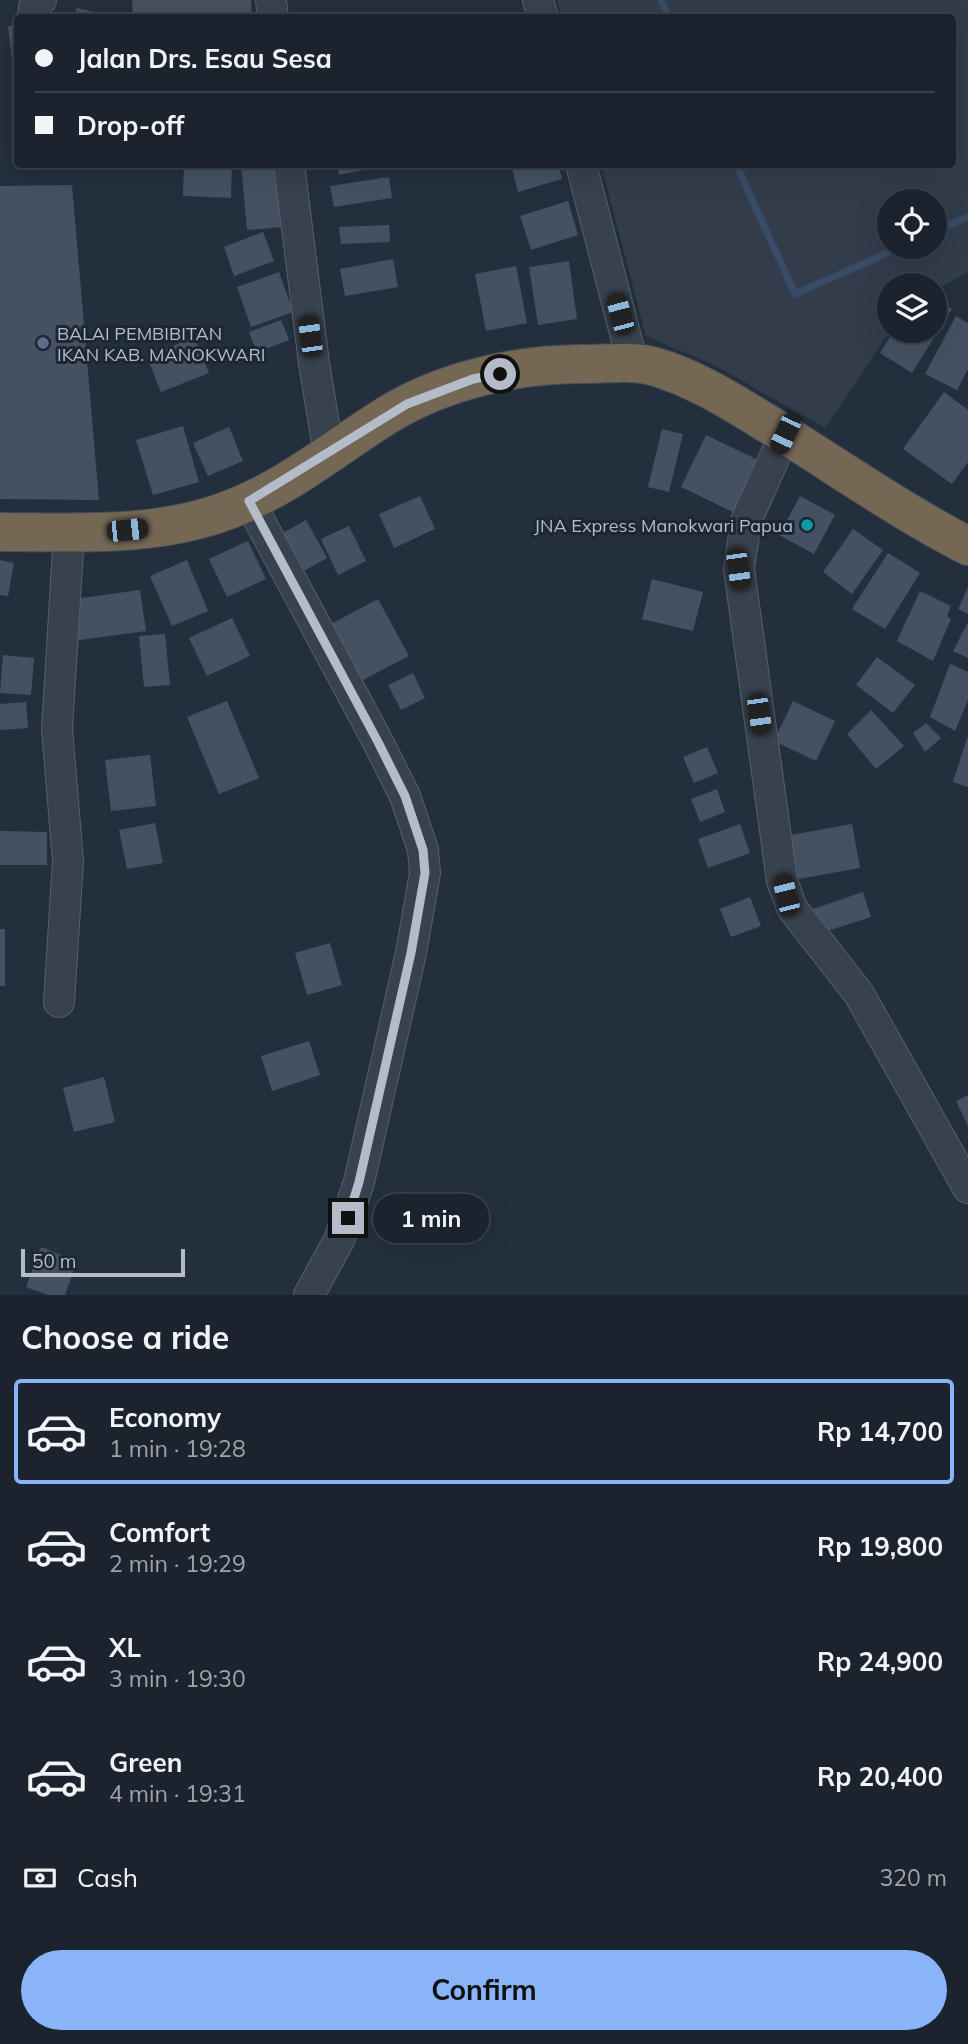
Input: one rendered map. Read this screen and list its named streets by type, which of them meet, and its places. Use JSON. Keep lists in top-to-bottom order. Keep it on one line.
{"places":["BALAI PEMBIBITAN IKAN KAB. MANOKWARI","JNA Express Manokwari Papua"],"scale_bar":"50 m","page":{"banner":["Jalan Drs. Esau Sesa","Drop-off"],"bubble":"1 min","scale":"50 m","heading":"Choose a ride","list":[{"name":"Economy","note":"1 min · 19:28","value":"Rp 14,700"},{"name":"Comfort","note":"2 min · 19:29","value":"Rp 19,800"},{"name":"XL","note":"3 min · 19:30","value":"Rp 24,900"},{"name":"Green","note":"4 min · 19:31","value":"Rp 20,400"}],"pay":["Cash","320 m"],"buttons":"Confirm"}}
